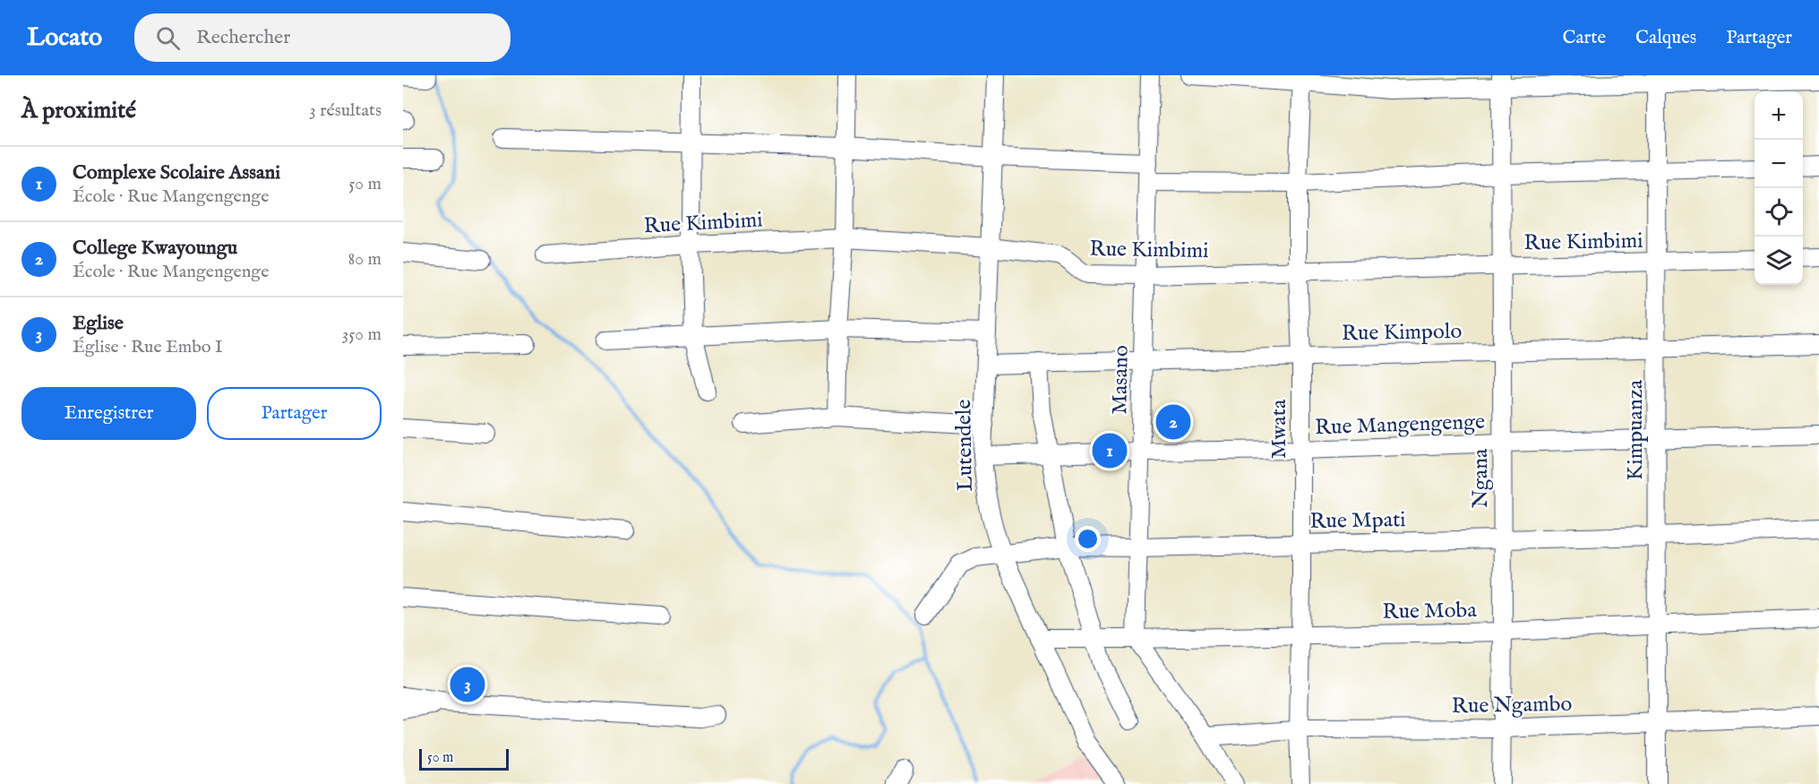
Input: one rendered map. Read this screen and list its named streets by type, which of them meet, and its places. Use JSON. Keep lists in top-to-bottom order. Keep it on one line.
{"streets":{"street":["Rue Kimbimi","Rue Kimpolo","Masano","Rue Mangengenge","Mwata","Kimpuanza","Lutendele","Ngana","Rue Mpati","Rue Moba","Rue Ngambo"]},"crossings":[["Rue Kimbimi","Masano"],["Rue Kimbimi","Mwata"],["Rue Kimbimi","Kimpuanza"],["Rue Kimbimi","Lutendele"],["Rue Kimbimi","Ngana"],["Rue Kimpolo","Masano"],["Rue Kimpolo","Mwata"],["Rue Kimpolo","Kimpuanza"],["Rue Kimpolo","Lutendele"],["Rue Kimpolo","Ngana"],["Masano","Rue Mangengenge"],["Masano","Rue Mpati"],["Masano","Rue Moba"],["Rue Mangengenge","Mwata"],["Rue Mangengenge","Kimpuanza"],["Rue Mangengenge","Lutendele"],["Rue Mangengenge","Ngana"],["Mwata","Rue Mpati"],["Mwata","Rue Moba"],["Mwata","Rue Ngambo"],["Kimpuanza","Rue Mpati"],["Kimpuanza","Rue Moba"],["Kimpuanza","Rue Ngambo"],["Lutendele","Rue Mpati"],["Lutendele","Rue Moba"],["Ngana","Rue Mpati"],["Ngana","Rue Moba"],["Ngana","Rue Ngambo"]],"scale_bar":"50 m","page":{"header":"Locato","search":"Rechercher","nav":["Carte","Calques","Partager"],"heading":["À proximité","3 résultats"],"map_buttons":["+","−"],"list":[{"mark":"1","name":"Complexe Scolaire Assani","note":"École · Rue Mangengenge","value":"50 m"},{"mark":"2","name":"College Kwayoungu","note":"École · Rue Mangengenge","value":"80 m"},{"mark":"3","name":"Eglise","note":"Église · Rue Embo I","value":"350 m"}],"buttons":["Enregistrer","Partager"],"pins":["2","1","3"],"scale":"50 m"}}
